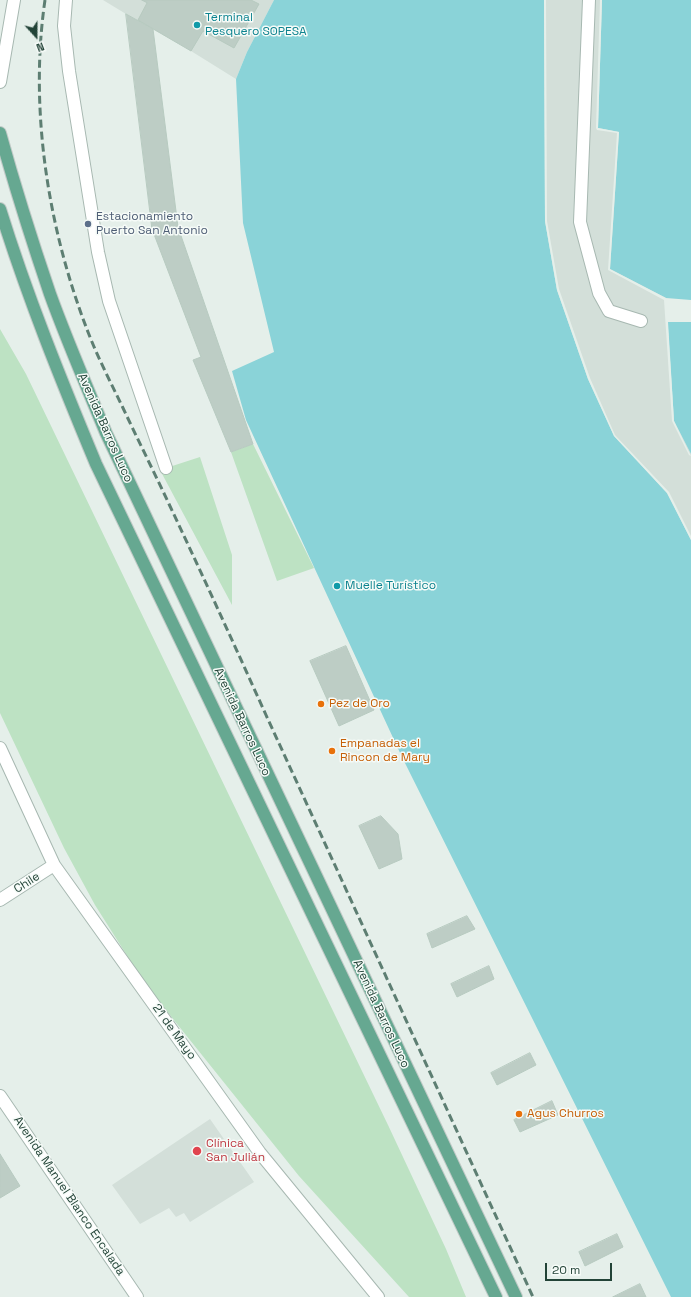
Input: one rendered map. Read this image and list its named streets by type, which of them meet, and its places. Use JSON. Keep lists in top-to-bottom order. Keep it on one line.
{"streets":{"main road":["Avenida Barros Luco"],"street":["Chile","21 de Mayo","Avenida Manuel Blanco Encalada"]},"crossings":[["Chile","21 de Mayo"]],"places":["Terminal Pesquero SOPESA","Estacionamiento Puerto San Antonio","Muelle Turístico","Pez de Oro","Empanadas el Rincon de Mary","Agus Churros","Clínica San Julián"],"scale_bar":"20 m","north":"bottom"}
